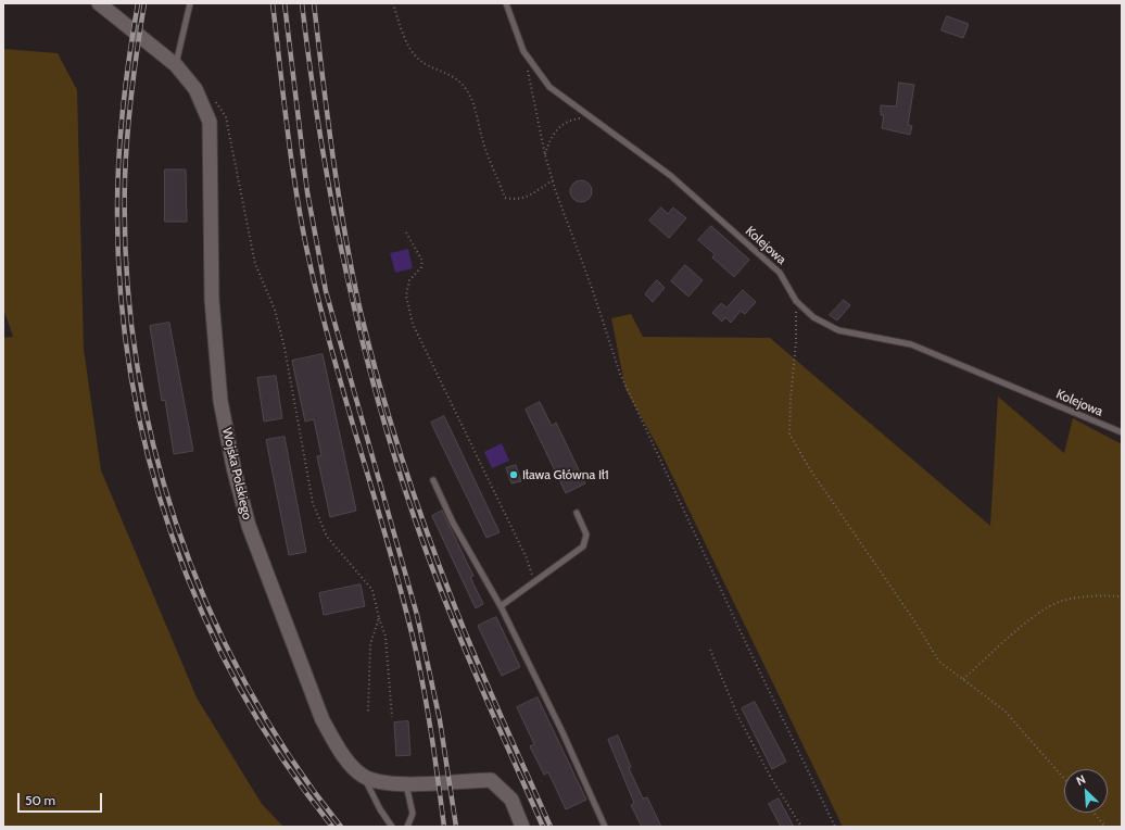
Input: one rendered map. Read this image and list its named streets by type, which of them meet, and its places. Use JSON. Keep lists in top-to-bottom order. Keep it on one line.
{"streets":{"street":["Wojska Polskiego"],"lane":["Kolejowa"]},"places":["Iława Główna Ił1"],"scale_bar":"50 m","north":"top left"}
